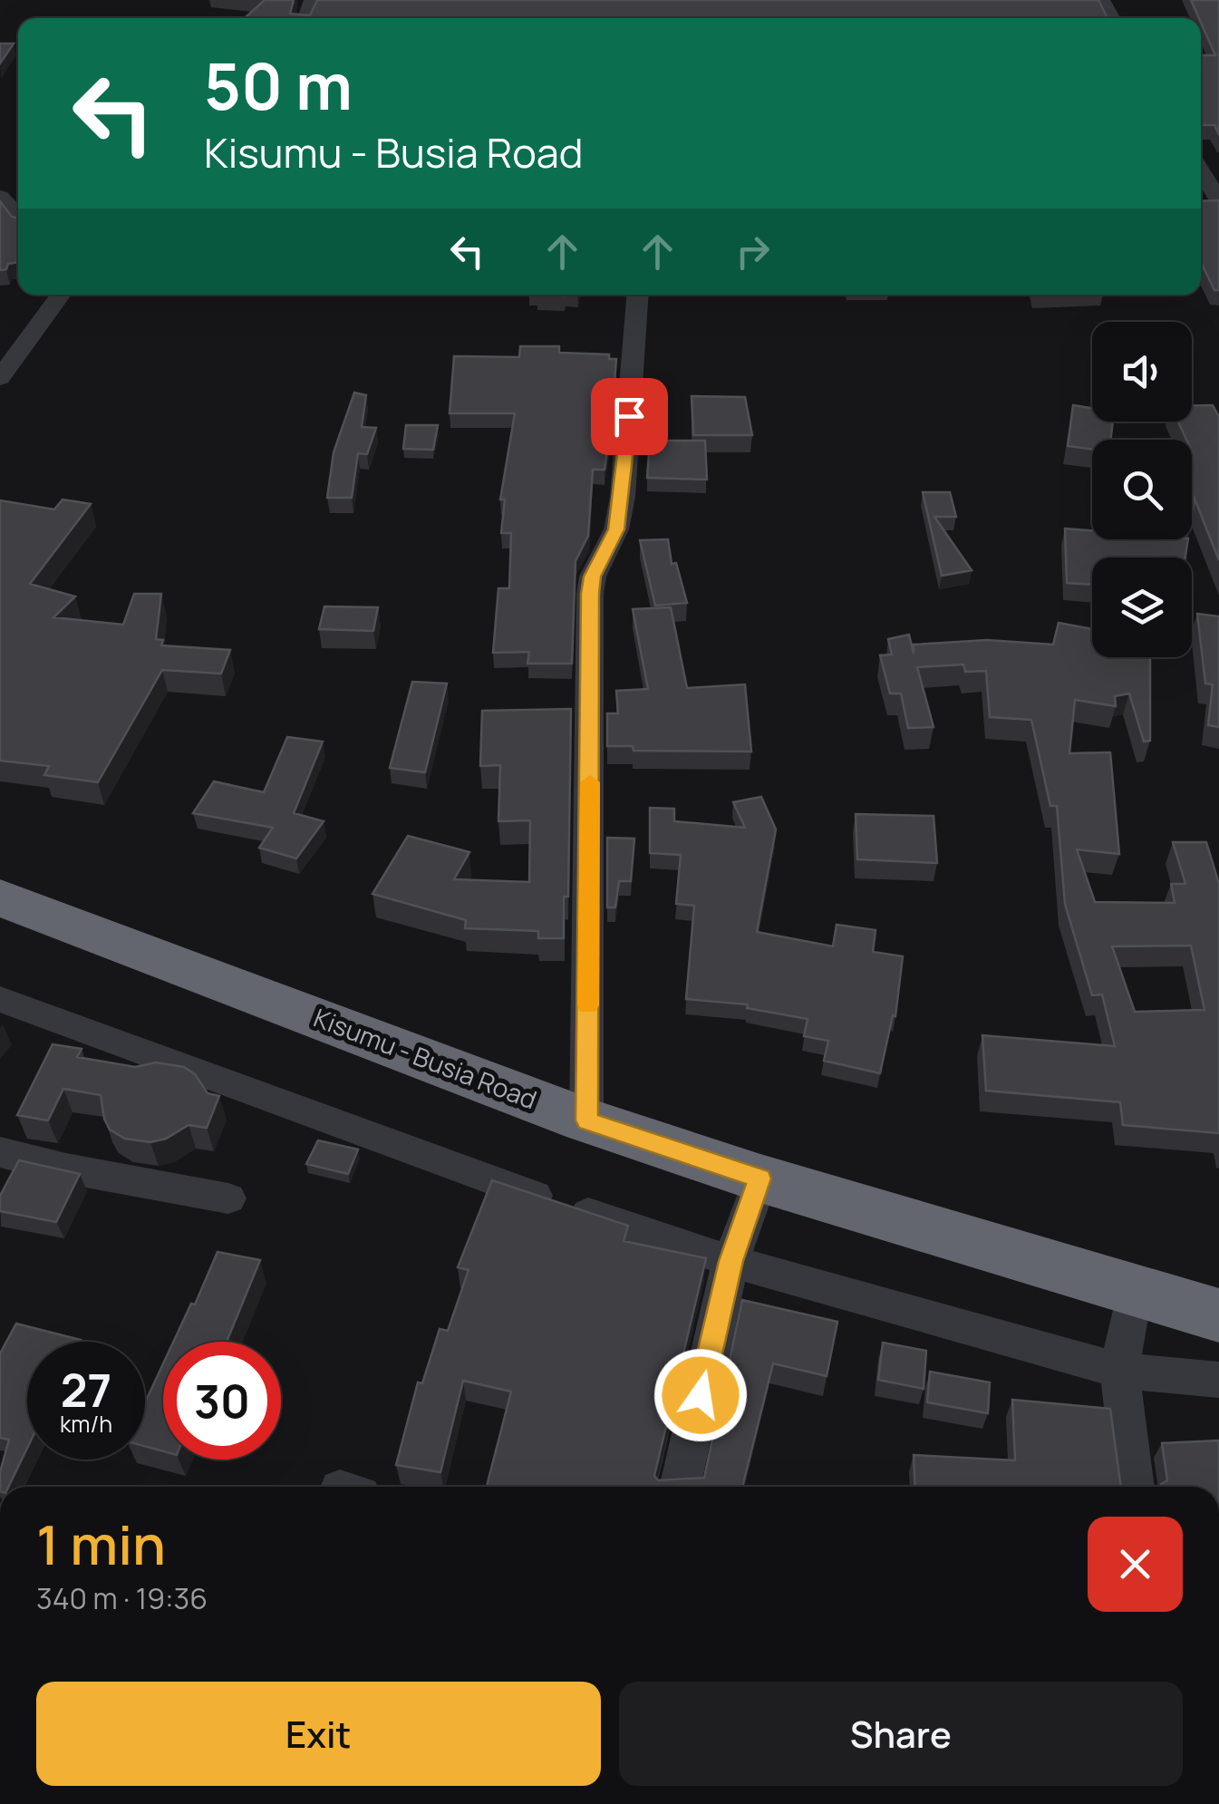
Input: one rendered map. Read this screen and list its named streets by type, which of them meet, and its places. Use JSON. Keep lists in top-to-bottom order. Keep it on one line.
{"streets":{"highway":["Kisumu - Busia Road"]},"page":{"turn":["50 m","Kisumu - Busia Road"],"speed":"27 km/h","limit":"30","heading":["1 min","340 m · 19:36"],"buttons":["Exit","Share"]}}
